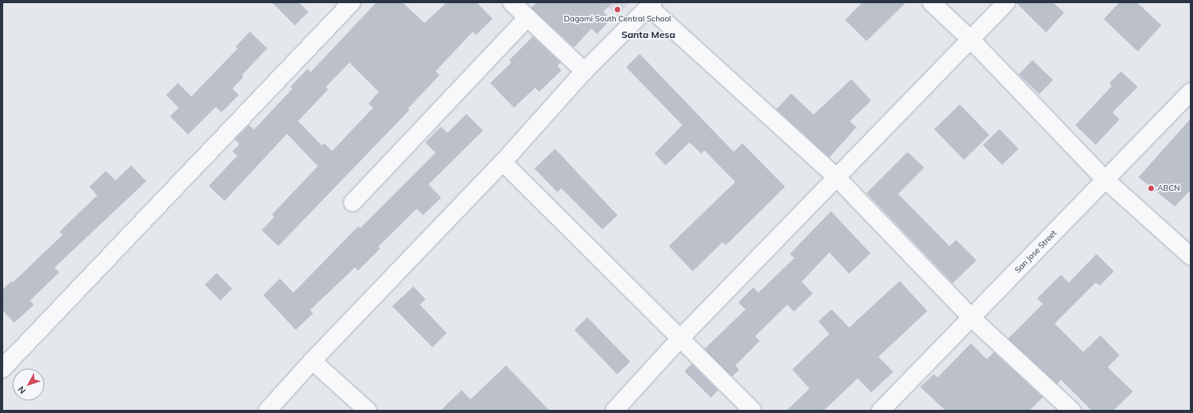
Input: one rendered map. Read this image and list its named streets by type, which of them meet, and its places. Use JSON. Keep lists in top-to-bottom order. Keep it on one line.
{"streets":{"street":["San Jose Street"]},"districts":["Santa Mesa"],"places":["Dagami South Central School","ABCN"],"north":"bottom left"}
